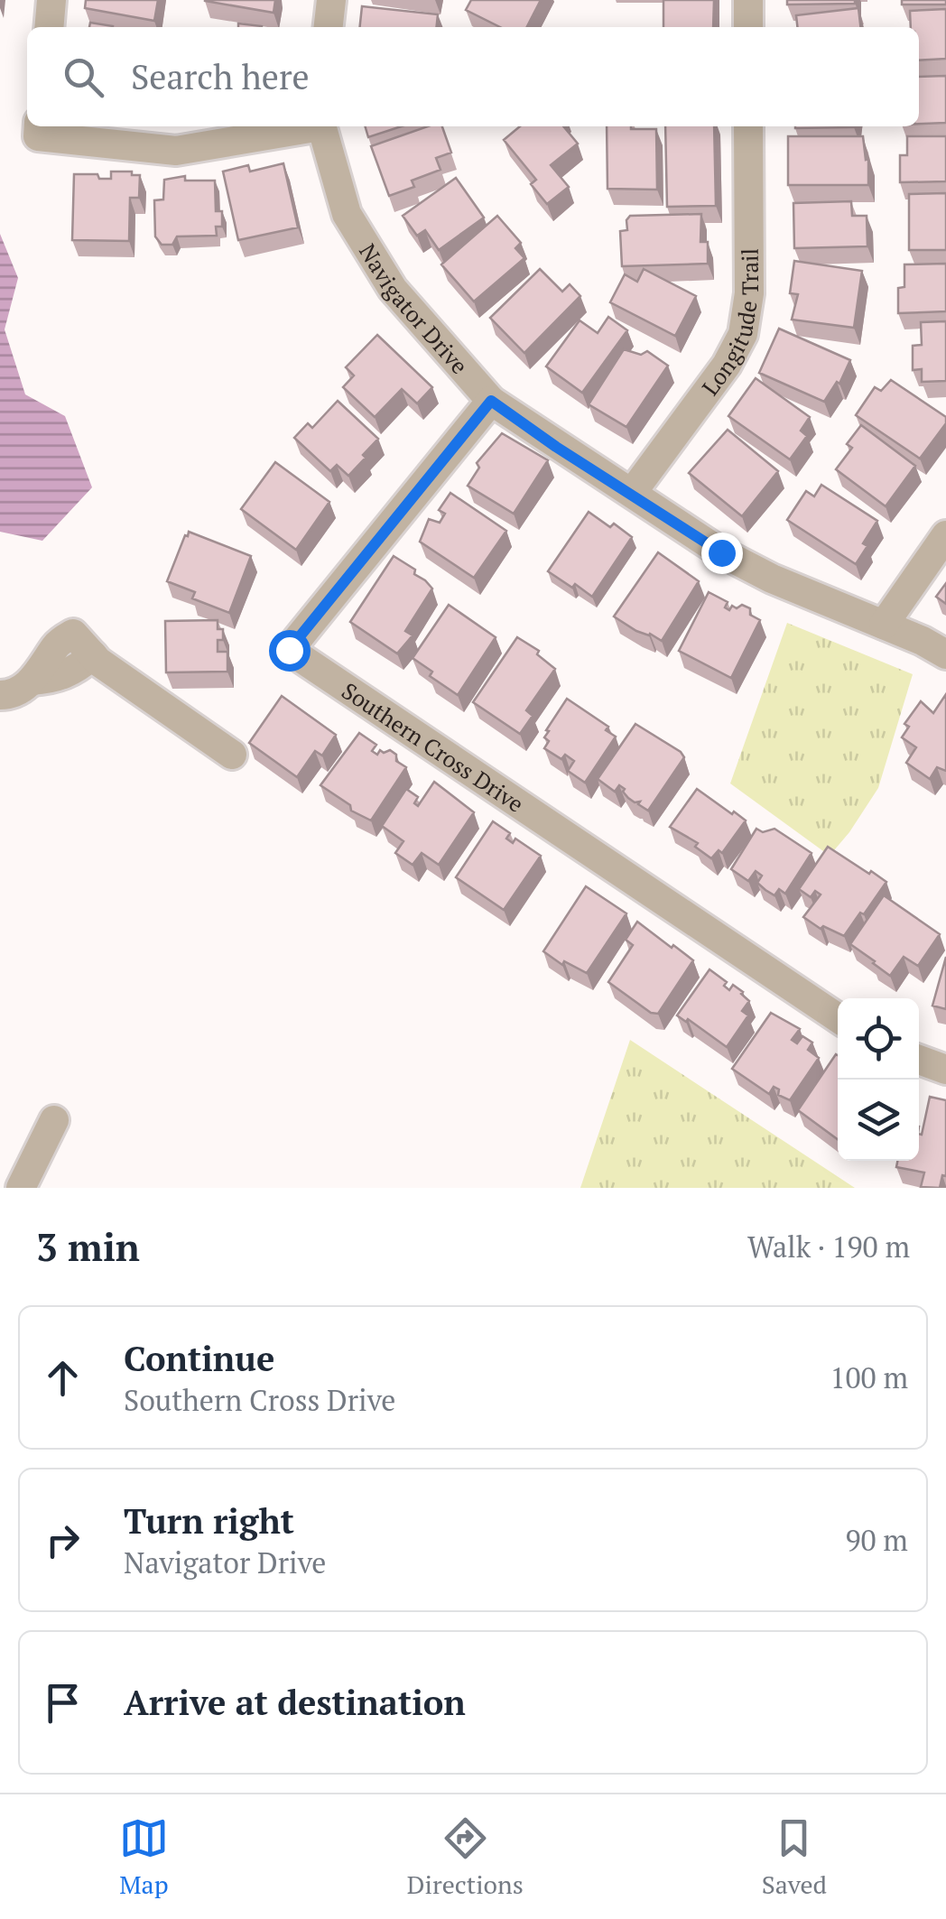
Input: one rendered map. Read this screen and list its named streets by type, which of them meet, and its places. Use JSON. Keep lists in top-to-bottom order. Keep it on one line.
{"streets":{"street":["Navigator Drive","Longitude Trail","Southern Cross Drive"]},"crossings":[["Navigator Drive","Longitude Trail"],["Navigator Drive","Southern Cross Drive"]],"page":{"search":"Search here","heading":["3 min","Walk · 190 m"],"list":[["Continue","Southern Cross Drive","100 m"],["Turn right","Navigator Drive","90 m"],"Arrive at destination"],"nav":["Map","Directions","Saved"]}}
